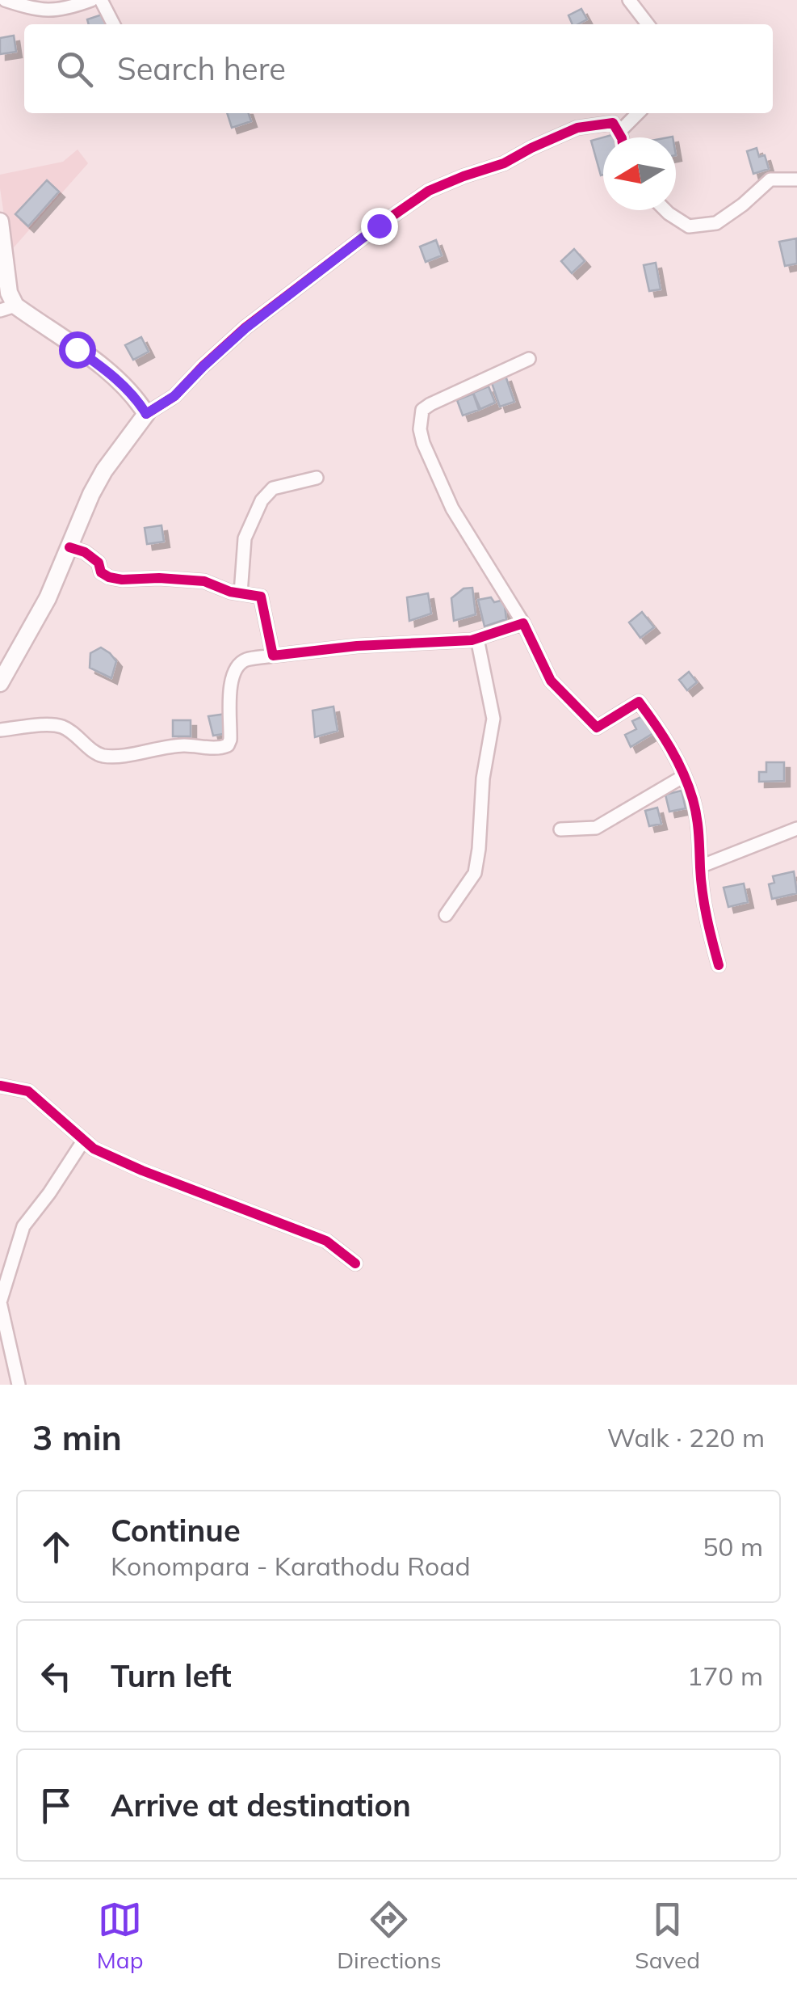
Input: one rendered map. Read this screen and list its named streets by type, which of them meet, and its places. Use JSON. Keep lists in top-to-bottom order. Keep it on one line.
{"north":"left","page":{"search":"Search here","heading":["3 min","Walk · 220 m"],"list":[["Continue","Konompara - Karathodu Road","50 m"],["Turn left","170 m"],"Arrive at destination"],"nav":["Map","Directions","Saved"]}}
